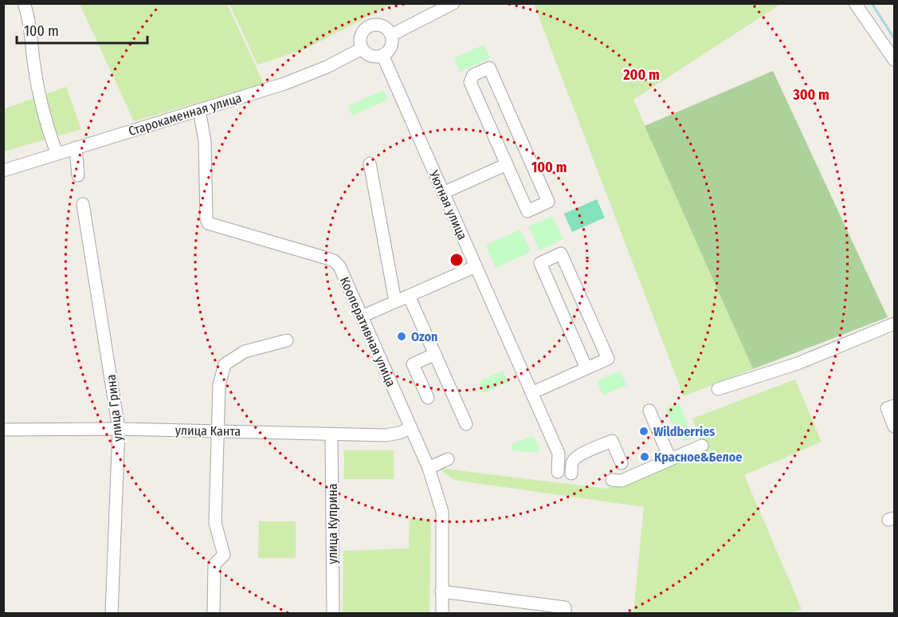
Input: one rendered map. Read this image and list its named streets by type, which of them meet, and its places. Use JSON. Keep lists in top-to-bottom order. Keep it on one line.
{"streets":{"street":["Старокаменная улица","Уютная улица","Кооперативная улица","улица Грина","улица Канта","улица Куприна"]},"crossings":[["Старокаменная улица","Уютная улица"],["Старокаменная улица","Кооперативная улица"],["Кооперативная улица","улица Канта"],["улица Грина","улица Канта"],["улица Канта","улица Куприна"]],"places":["Ozon","Wildberries","Красное&Белое"],"scale_bar":"100 m","rings":["200 m","300 m","100 m"]}
